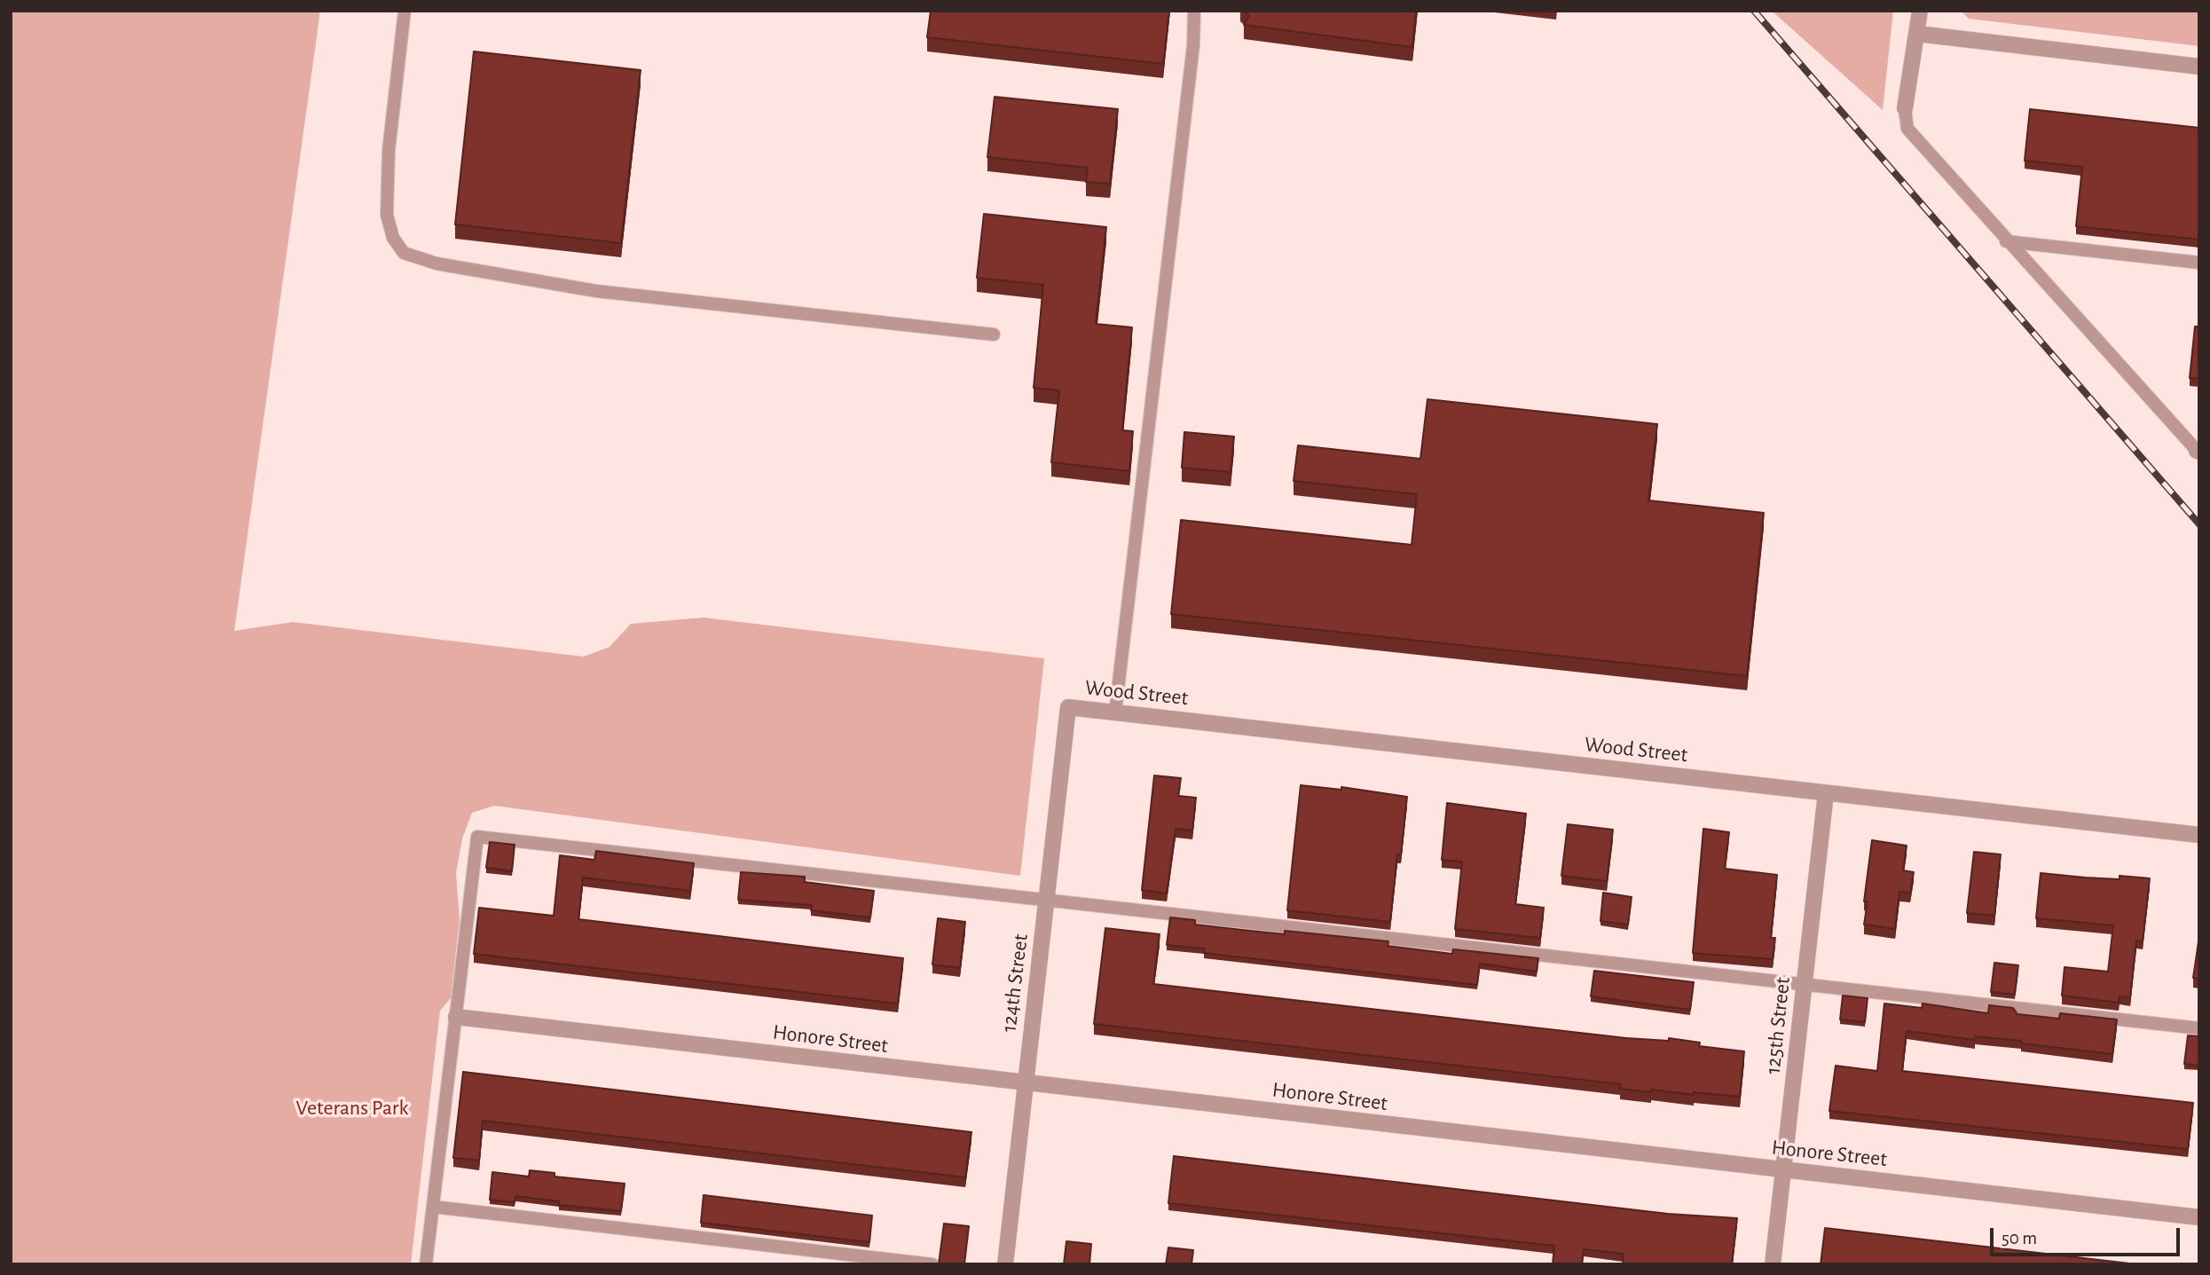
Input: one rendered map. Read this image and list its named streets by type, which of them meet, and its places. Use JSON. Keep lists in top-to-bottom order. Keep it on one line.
{"streets":{"street":["Wood Street","124th Street","125th Street","Honore Street"]},"crossings":[["Wood Street","124th Street"],["Wood Street","125th Street"],["124th Street","Honore Street"],["125th Street","Honore Street"]],"parks":["Veterans Park"],"scale_bar":"50 m"}
